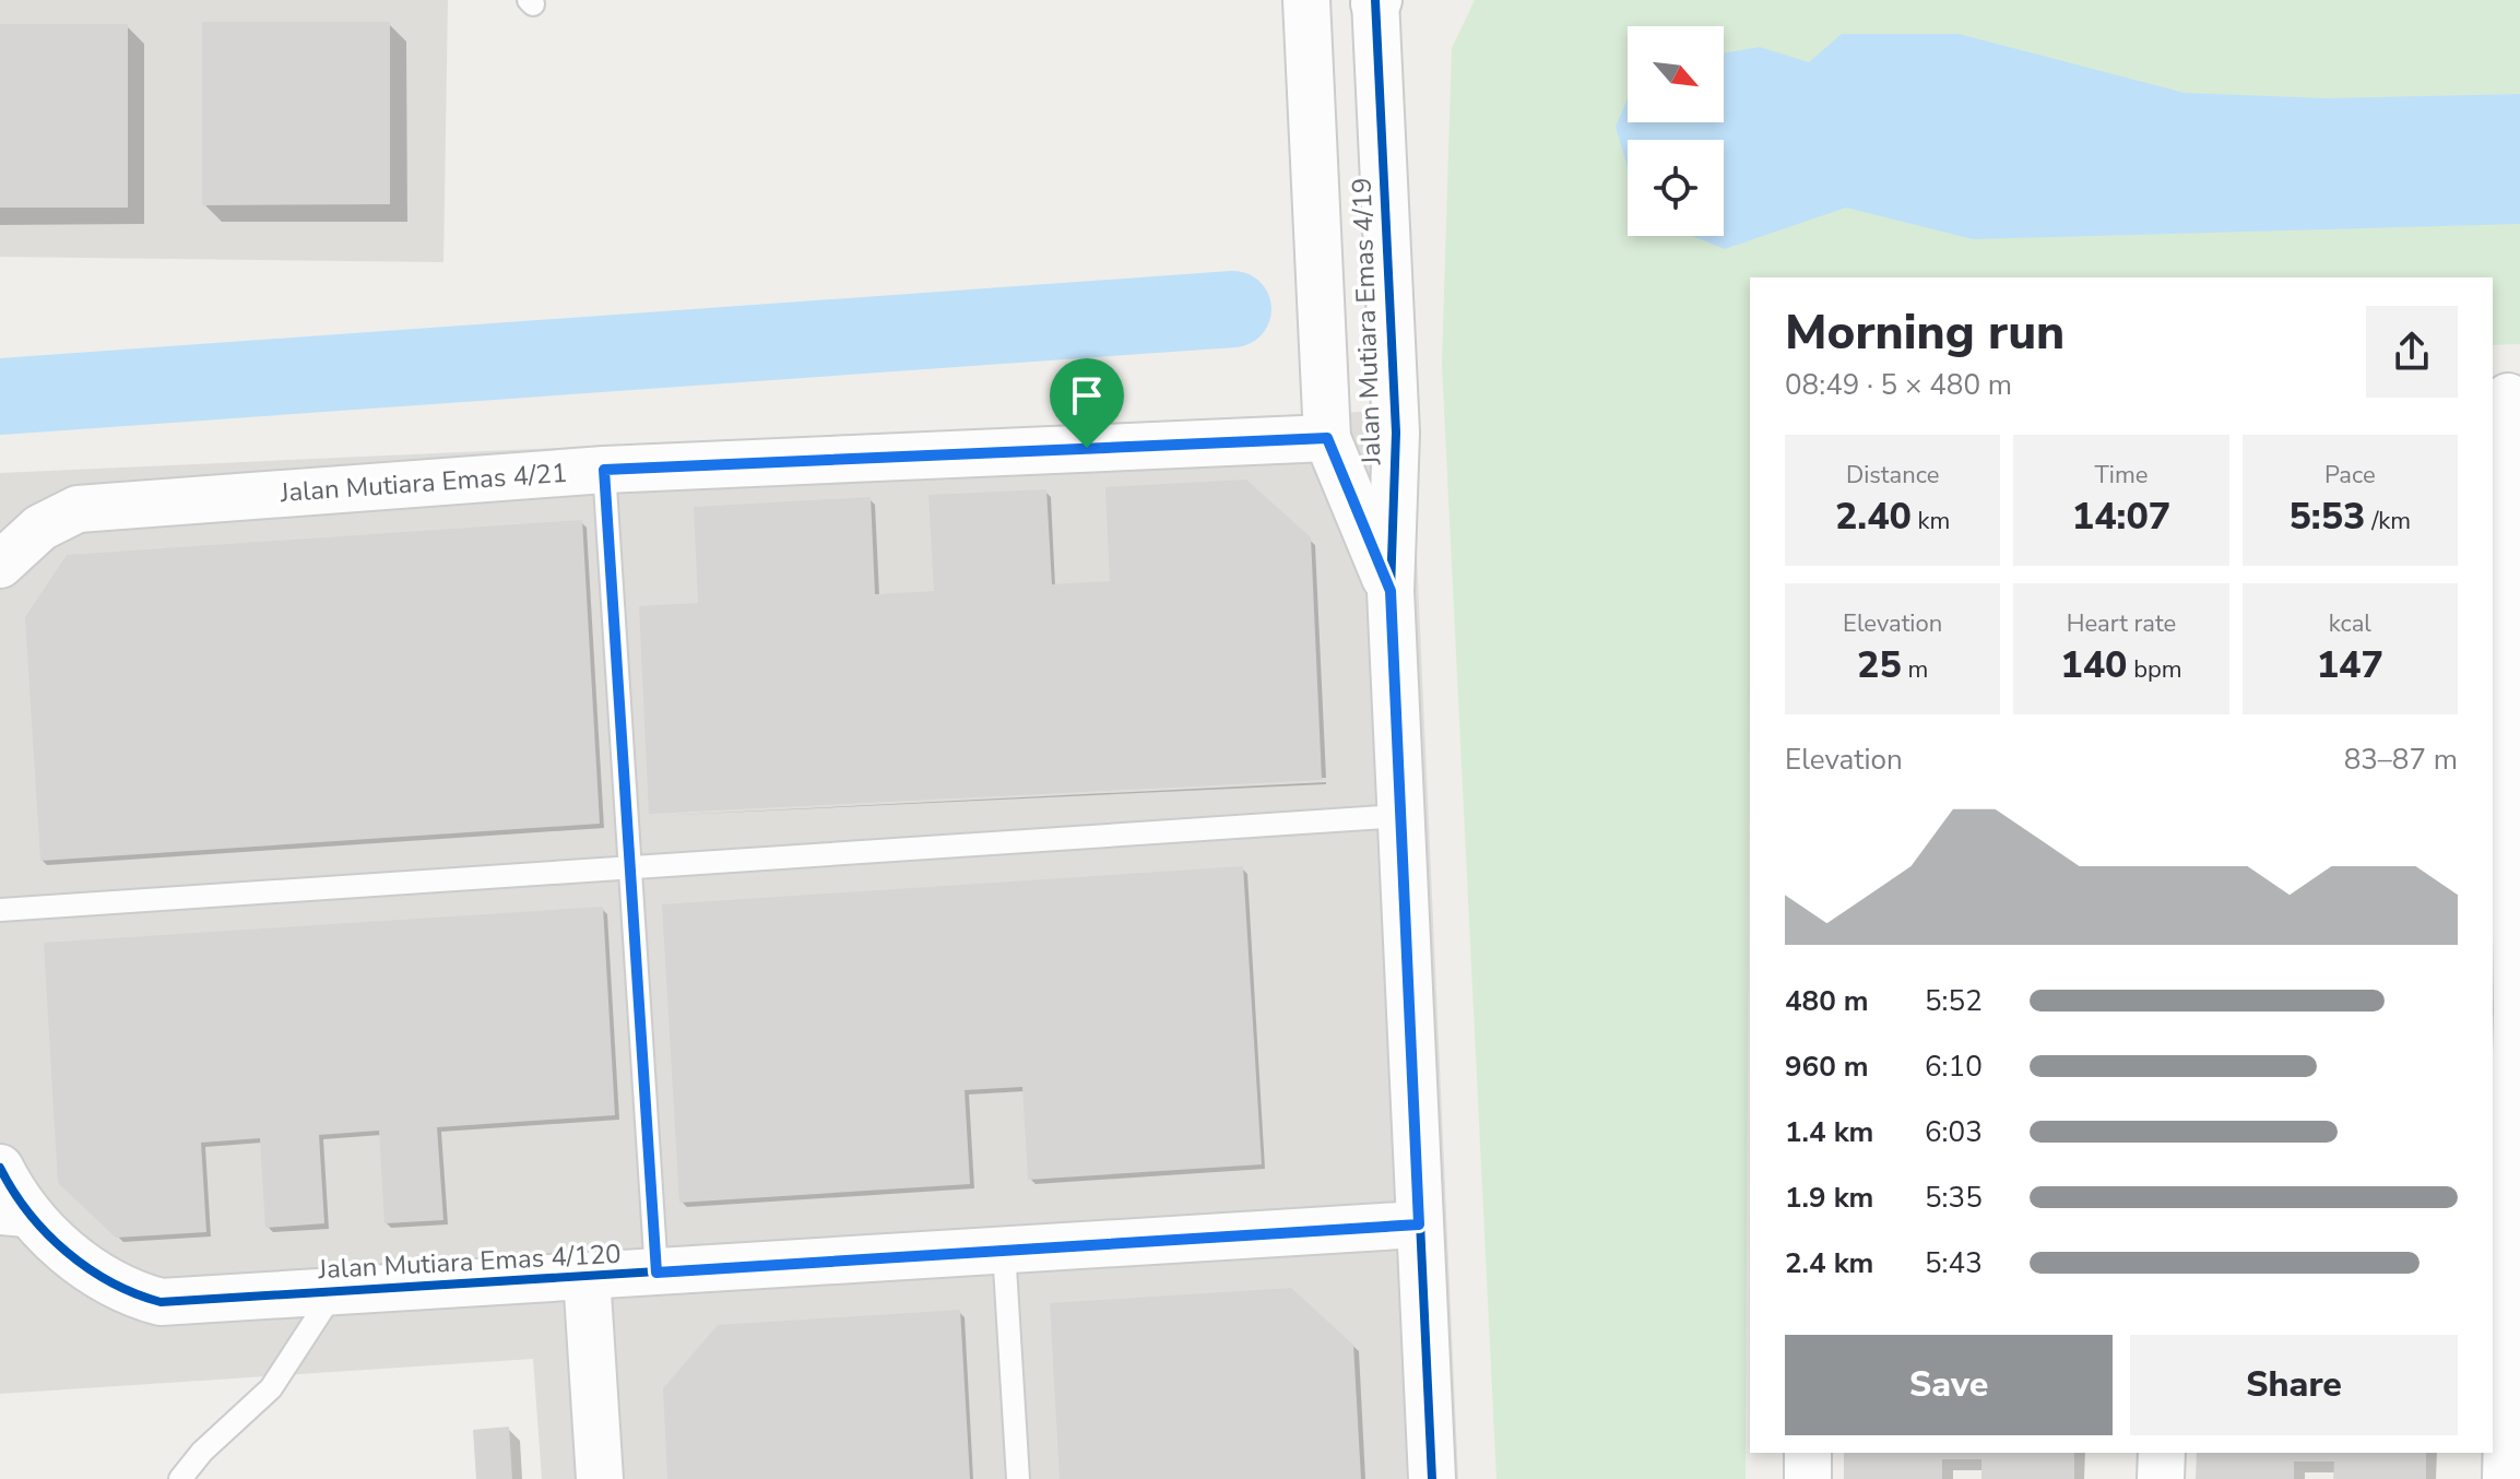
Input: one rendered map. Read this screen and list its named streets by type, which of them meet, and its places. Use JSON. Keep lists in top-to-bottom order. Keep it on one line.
{"streets":{"street":["Jalan Mutiara Emas 4/19","Jalan Mutiara Emas 4/21","Jalan Mutiara Emas 4/120"]},"crossings":[["Jalan Mutiara Emas 4/19","Jalan Mutiara Emas 4/21"],["Jalan Mutiara Emas 4/19","Jalan Mutiara Emas 4/120"]],"north":"bottom right","page":{"heading":["Morning run","08:49 · 5 × 480 m"],"stats":[["Distance","2.40 km"],["Time","14:07"],["Pace","5:53 /km"],["Elevation","25 m"],["Heart rate","140 bpm"],["kcal","147"]],"chart":["Elevation","83–87 m"],"list":[{"name":"480 m","note":"5:52"},{"name":"960 m","note":"6:10"},{"name":"1.4 km","note":"6:03"},{"name":"1.9 km","note":"5:35"},{"name":"2.4 km","note":"5:43"}],"buttons":["Save","Share"]}}
